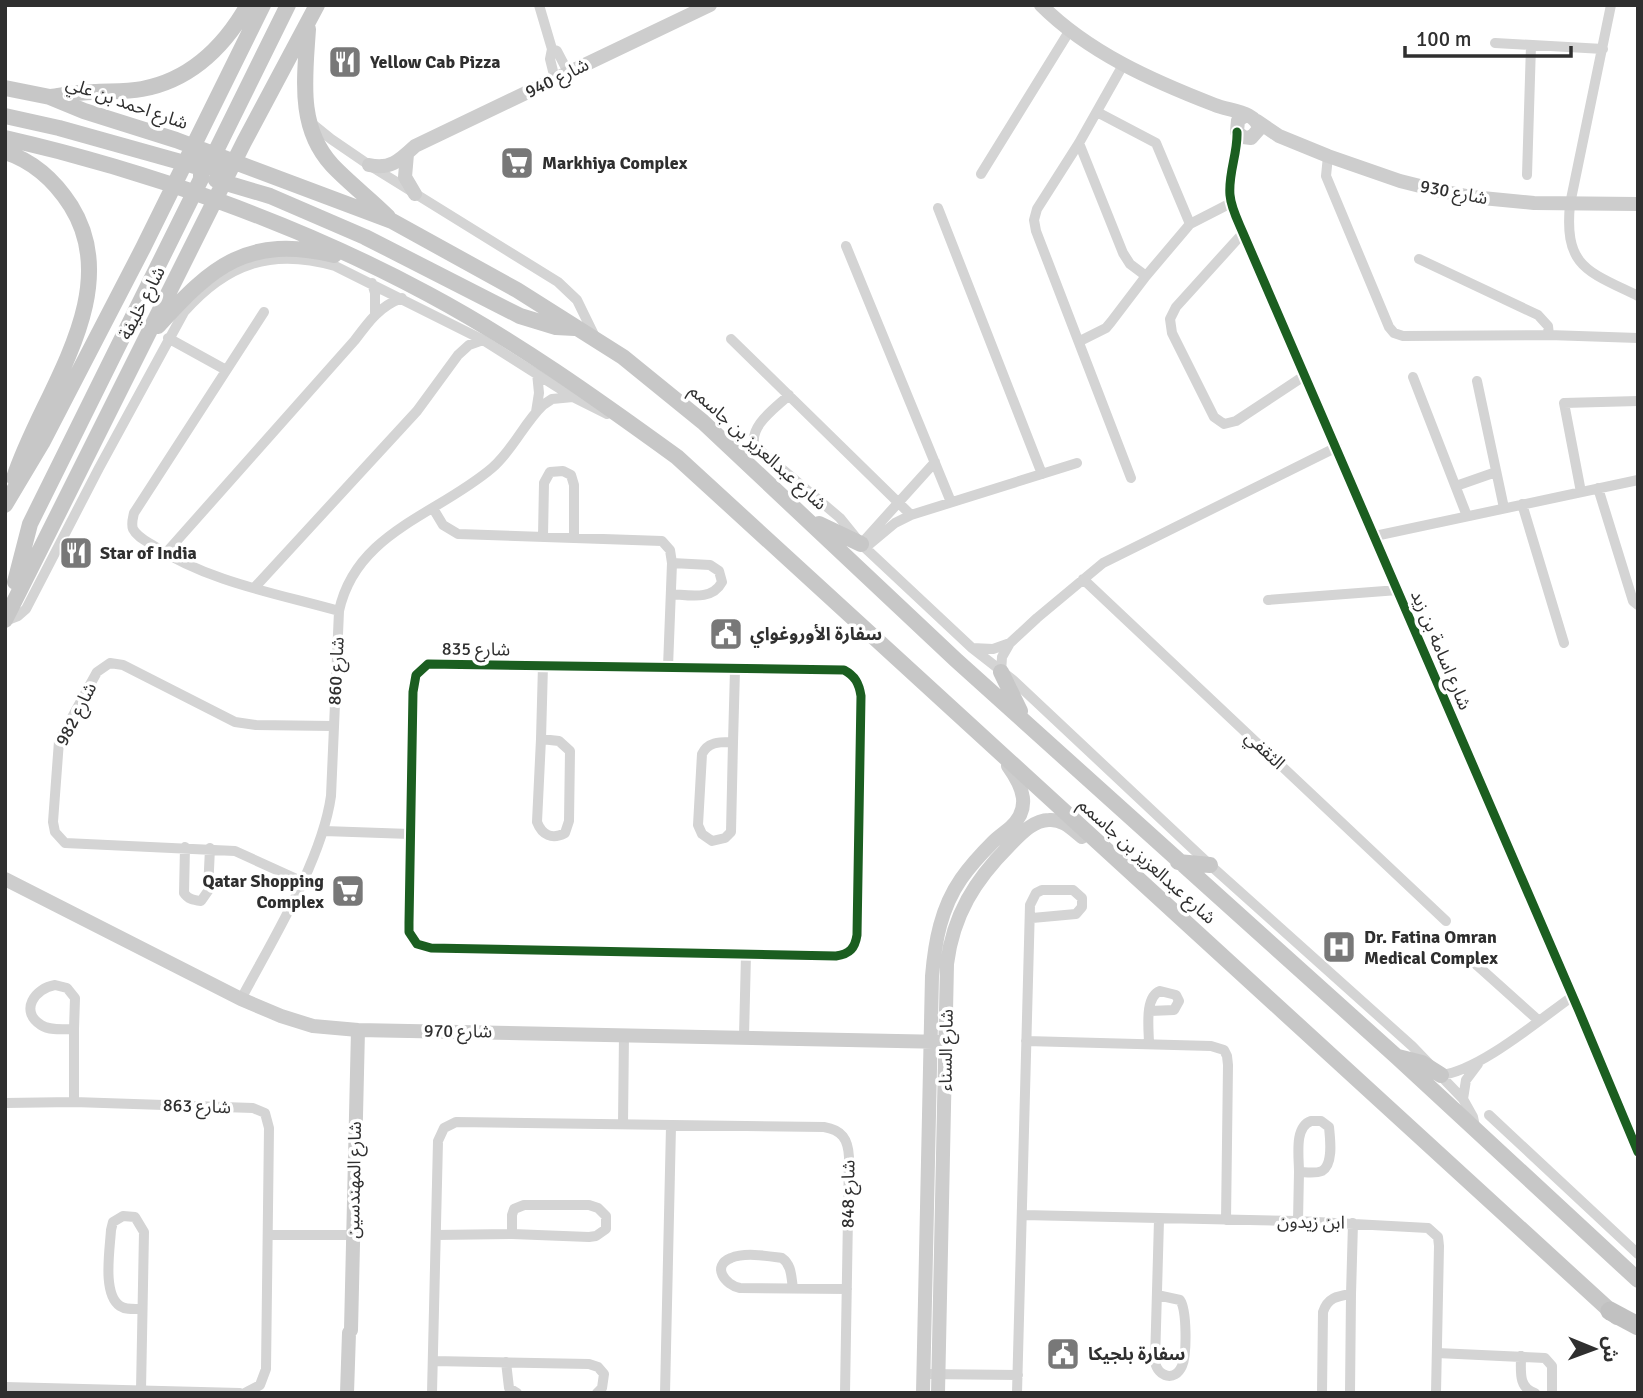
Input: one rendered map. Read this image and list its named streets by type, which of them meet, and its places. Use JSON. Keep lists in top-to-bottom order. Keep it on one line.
{"streets":{"main road":["شارع احمد بن علي","شارع خليفة","شارع عبدالعزيز بن جاسمم"],"street":["شارع 940","شارع 930","شارع 835","شارع اسامة بن زيد","شارع 860","شارع 982","الثقفي","شارع 970","شارع السناء","شارع 863","شارع المهندسين","شارع 848","ابن زيدون"]},"crossings":[["شارع 940","شارع عبدالعزيز بن جاسمم"],["شارع احمد بن علي","شارع خليفة"],["شارع 930","شارع اسامة بن زيد"],["شارع خليفة","شارع عبدالعزيز بن جاسمم"],["شارع عبدالعزيز بن جاسمم","شارع 860"],["شارع عبدالعزيز بن جاسمم","شارع السناء"],["شارع 860","شارع 982"],["شارع 860","شارع 970"],["شارع 970","شارع السناء"],["شارع 970","شارع المهندسين"]],"places":{"restaurant":["Yellow Cab Pizza","Star of India"],"supermarket":["Markhiya Complex","Qatar Shopping Complex"],"public building":["سفارة الأوروغواي","سفارة بلجيكا"],"hospital":["Dr. Fatina Omran Medical Complex"]},"scale_bar":"100 m","north":"right"}
